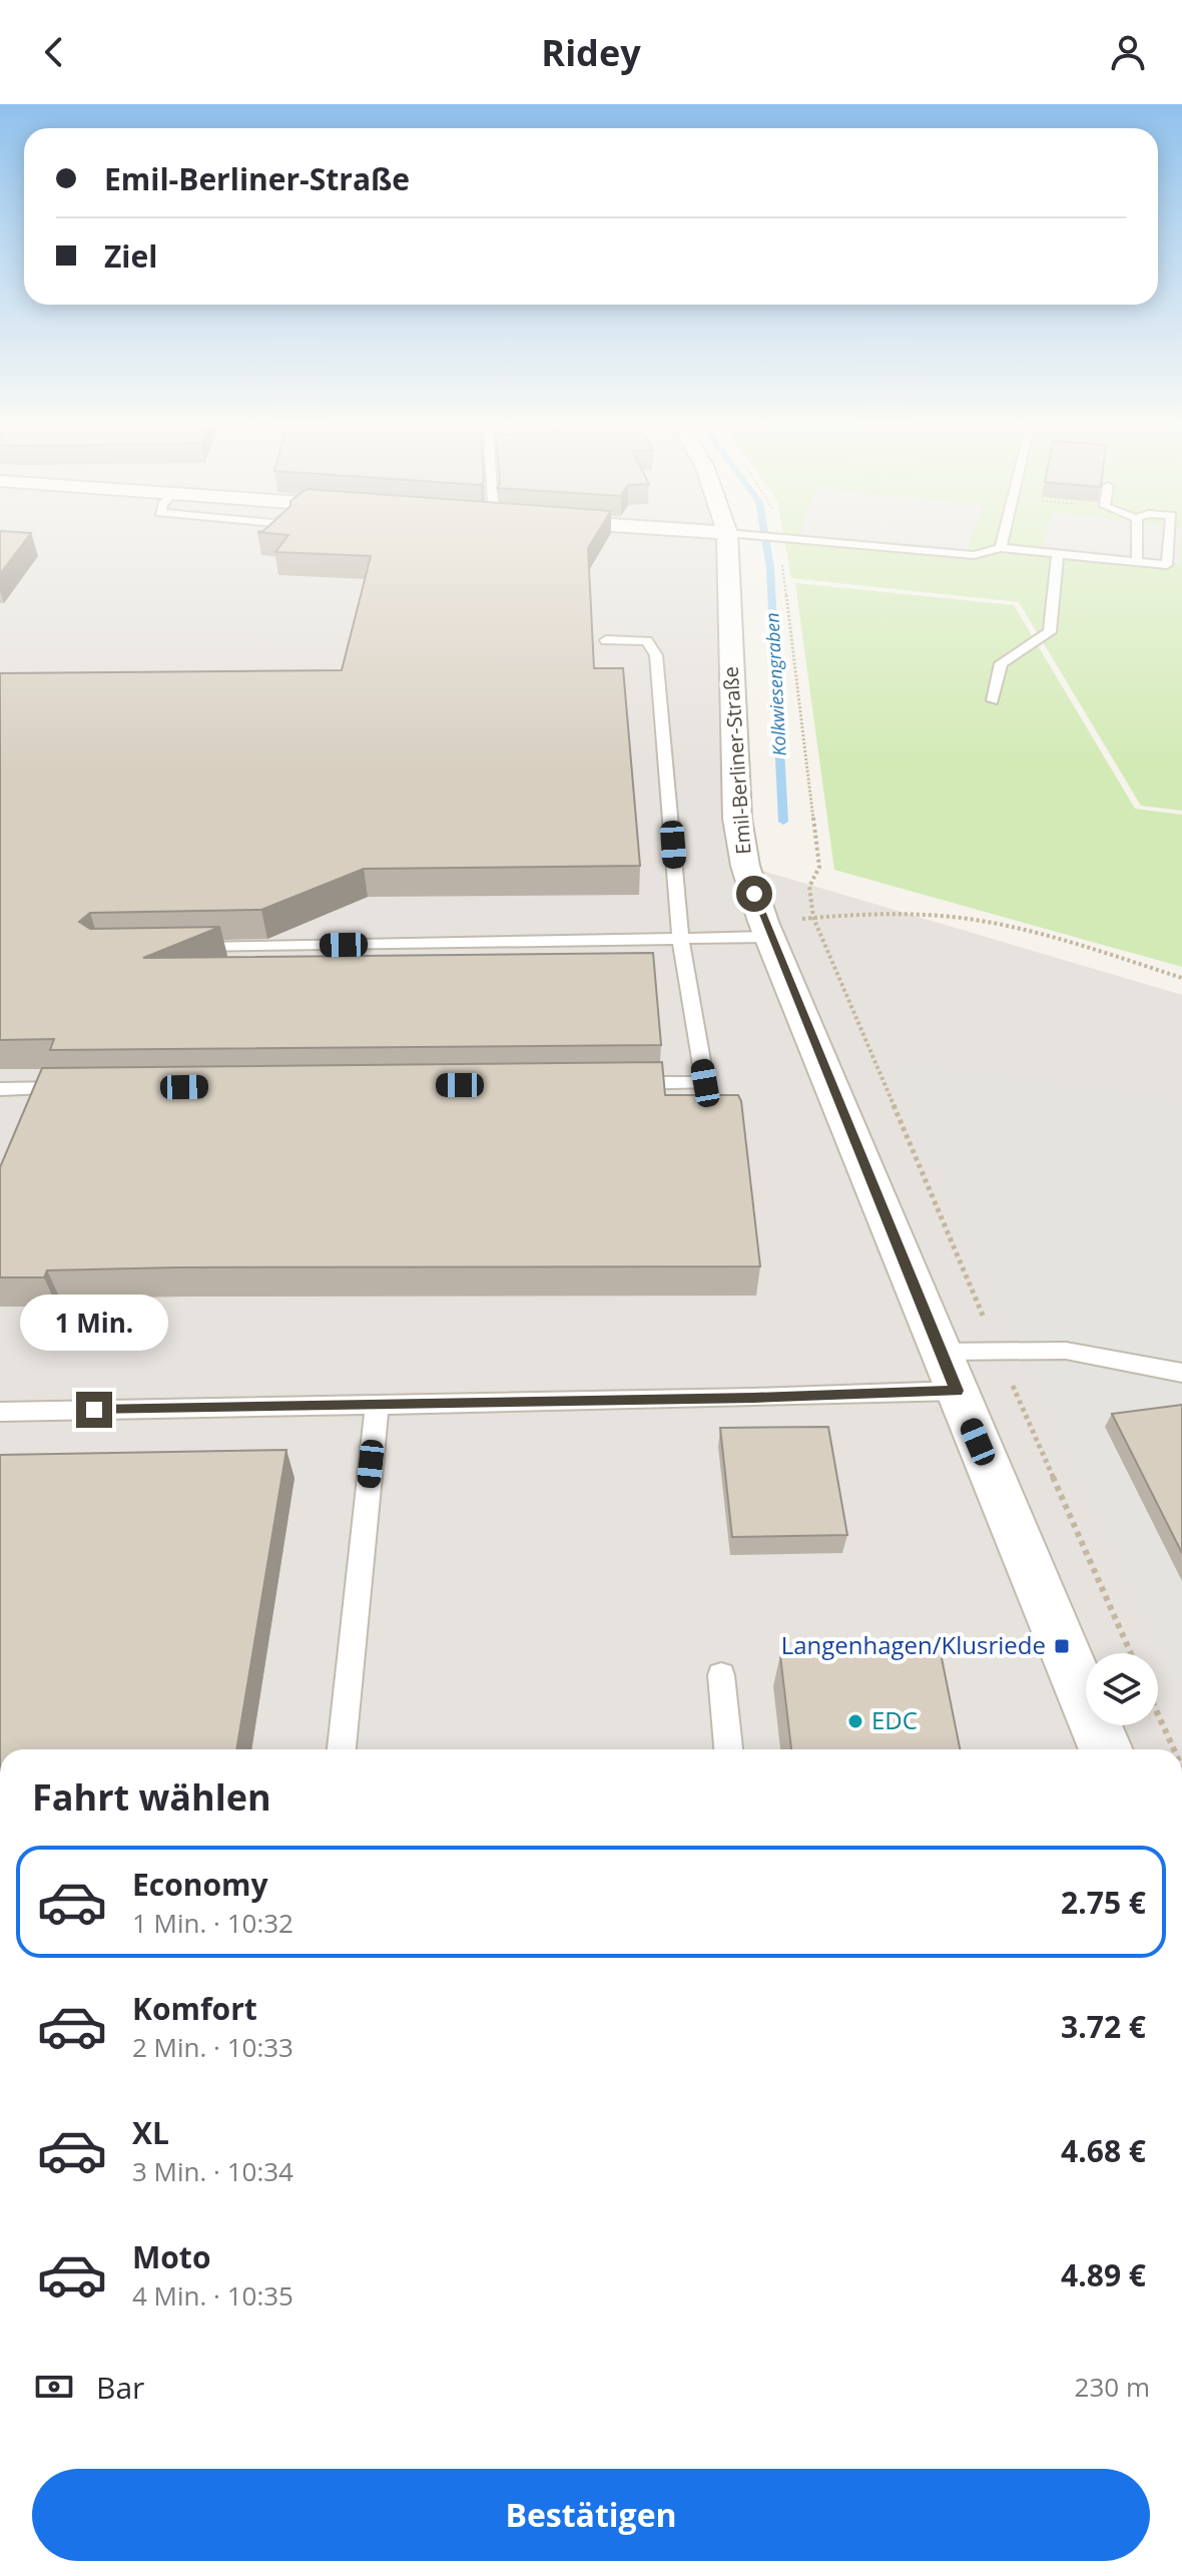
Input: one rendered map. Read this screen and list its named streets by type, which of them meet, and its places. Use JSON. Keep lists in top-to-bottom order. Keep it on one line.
{"streets":{"street":["Emil-Berliner-Straße"]},"water":["Kolkwiesengraben"],"places":{"transit":["Langenhagen/Klusriede"],"other":["EDC"]},"page":{"header":"Ridey","banner":["Emil-Berliner-Straße","Ziel"],"bubble":"1 Min.","heading":"Fahrt wählen","list":[{"name":"Economy","note":"1 Min. · 10:32","value":"2.75 €"},{"name":"Komfort","note":"2 Min. · 10:33","value":"3.72 €"},{"name":"XL","note":"3 Min. · 10:34","value":"4.68 €"},{"name":"Moto","note":"4 Min. · 10:35","value":"4.89 €"}],"pay":["Bar","230 m"],"buttons":"Bestätigen"}}
